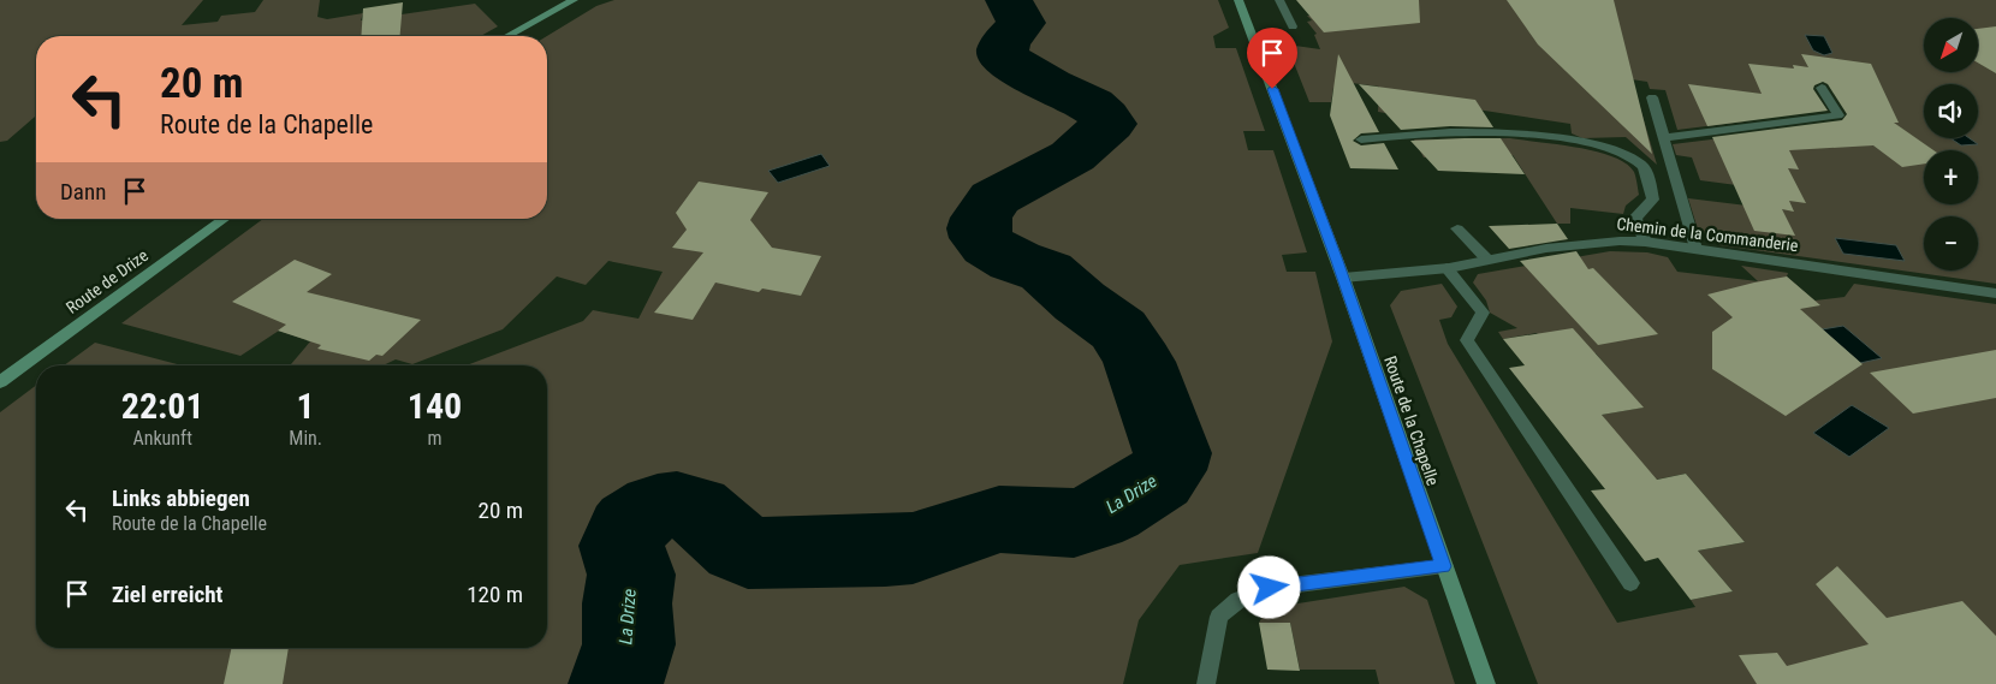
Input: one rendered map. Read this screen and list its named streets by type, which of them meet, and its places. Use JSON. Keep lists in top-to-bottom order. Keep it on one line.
{"streets":{"street":["Chemin de la Commanderie","Route de Drize","Route de la Chapelle"]},"crossings":[["Chemin de la Commanderie","Route de la Chapelle"]],"water":["La Drize"],"north":"bottom left","page":{"map_buttons":["+","−"],"turn":["20 m","Route de la Chapelle"],"then":"Dann","eta":["22:01","Ankunft","1","Min.","140","m"],"list":[{"name":"Links abbiegen","note":"Route de la Chapelle","value":"20 m"},{"name":"Ziel erreicht","value":"120 m"}]}}
